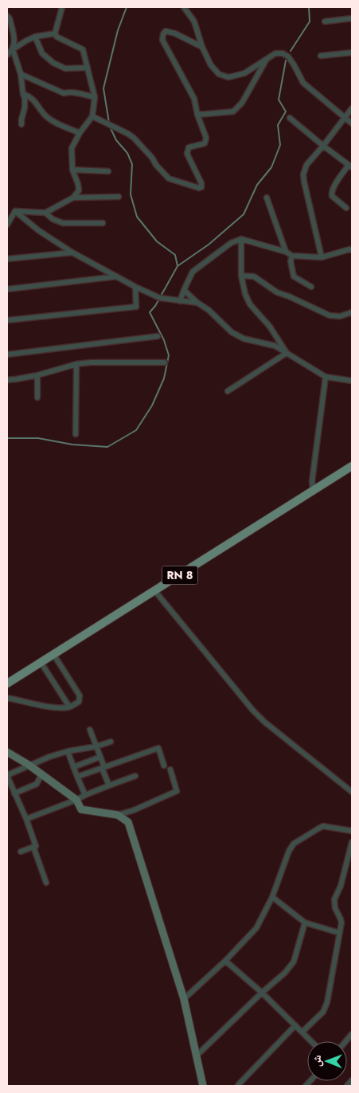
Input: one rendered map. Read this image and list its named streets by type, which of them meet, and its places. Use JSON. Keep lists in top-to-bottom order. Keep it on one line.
{"streets":{"main road":["RN 8"]},"north":"left"}
